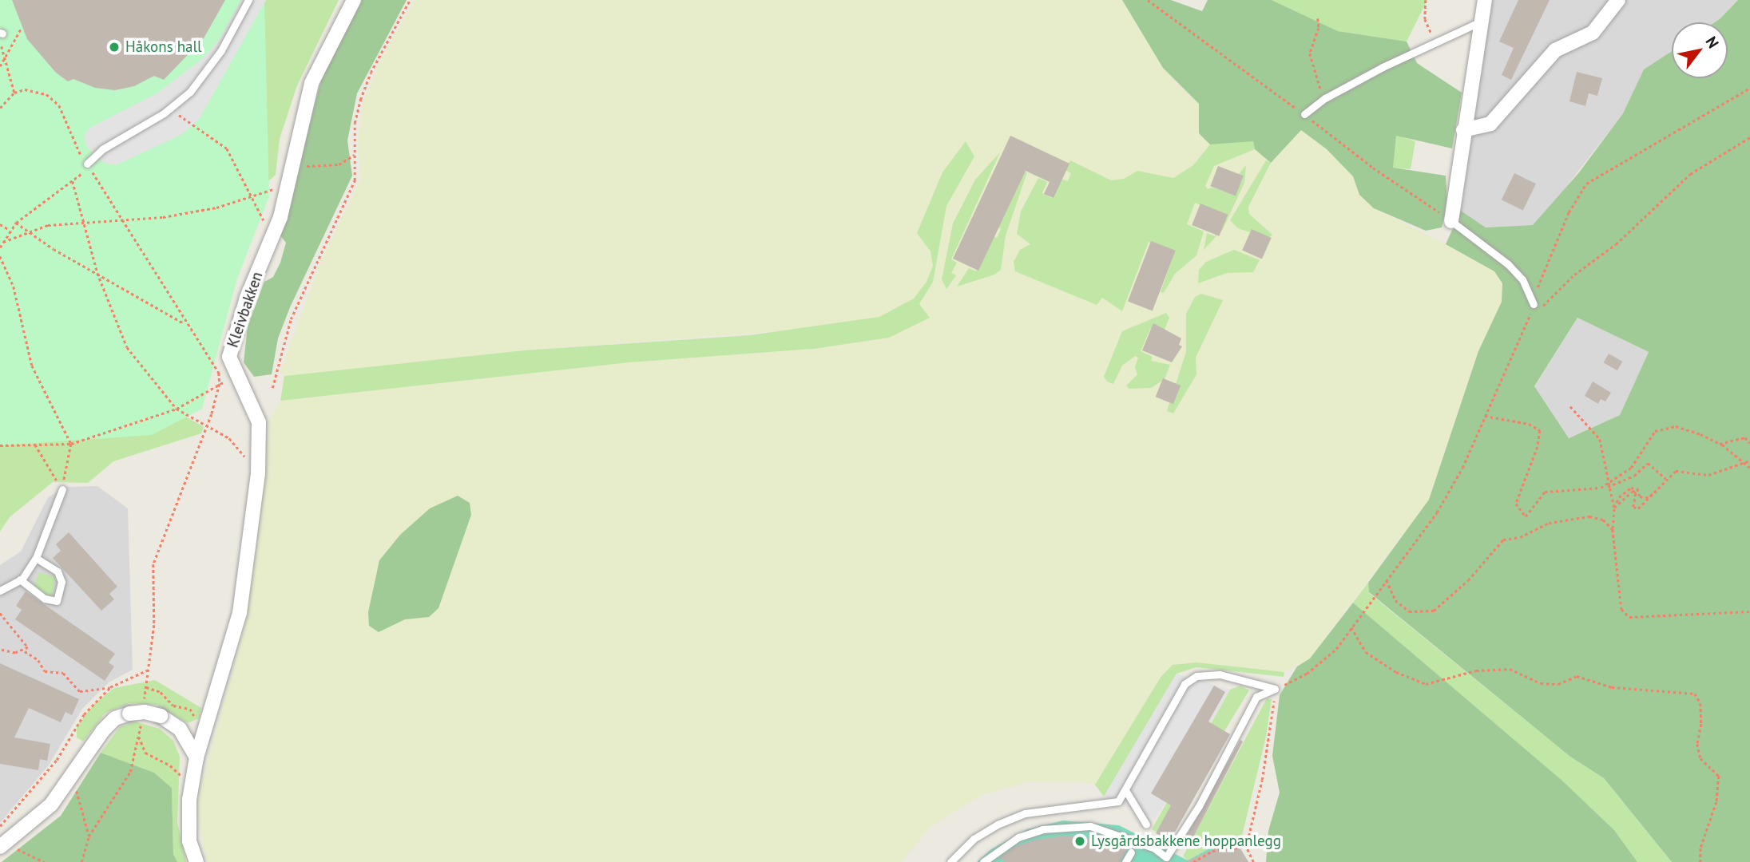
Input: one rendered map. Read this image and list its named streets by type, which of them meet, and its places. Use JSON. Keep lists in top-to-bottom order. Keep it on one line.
{"streets":{"street":["Kleivbakken"]},"places":["Håkons hall","Lysgårdsbakkene hoppanlegg"],"north":"top right"}
